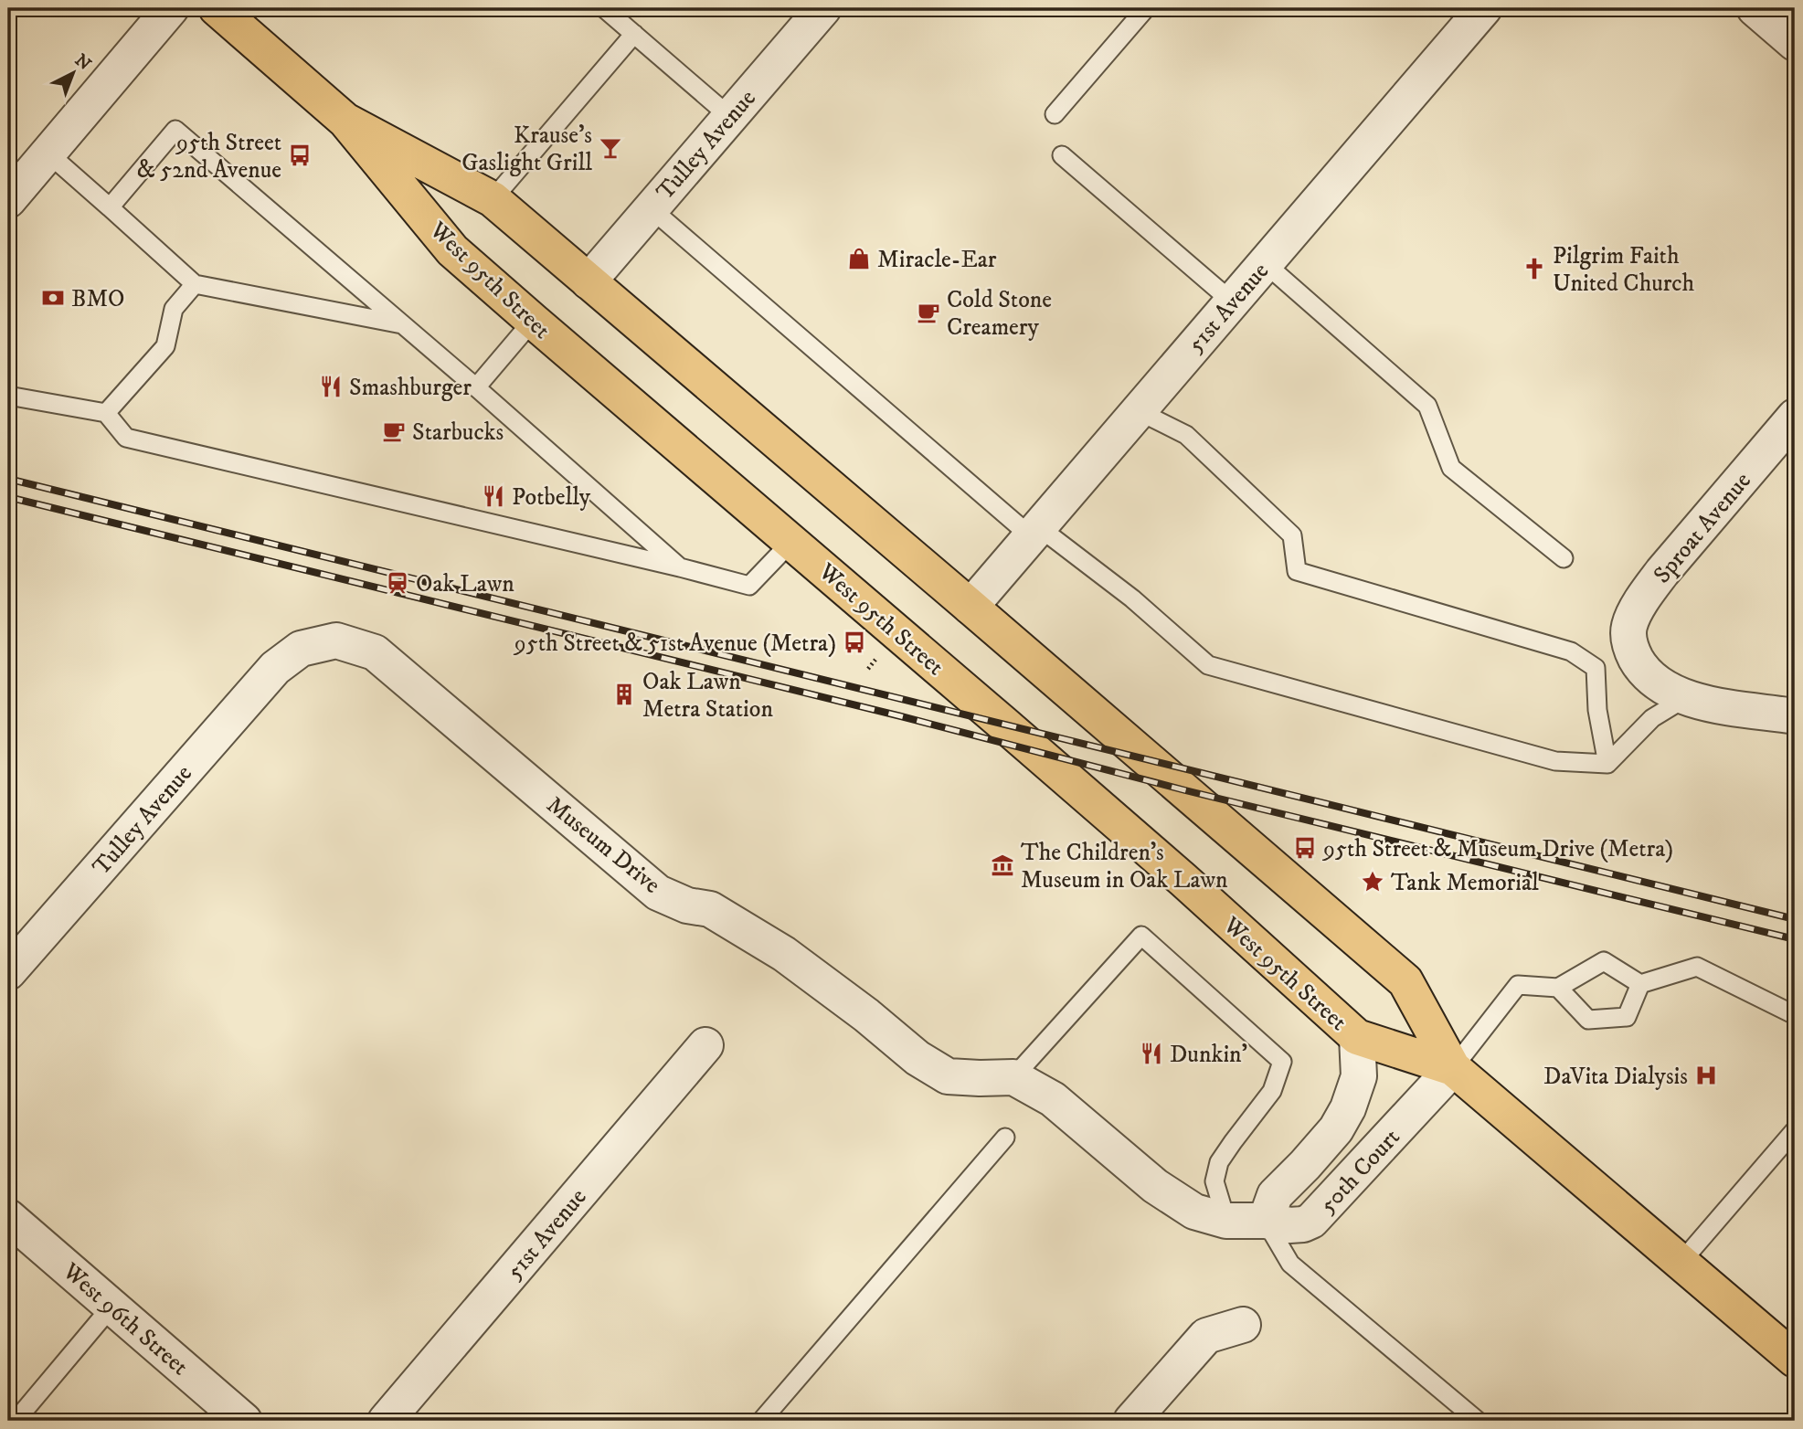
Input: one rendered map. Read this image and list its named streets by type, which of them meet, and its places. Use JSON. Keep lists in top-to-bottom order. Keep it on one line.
{"streets":{"main road":["West 95th Street"],"street":["Tulley Avenue","51st Avenue","Sproat Avenue","Museum Drive","50th Court","West 96th Street"]},"crossings":[["Tulley Avenue","West 95th Street"],["Tulley Avenue","Museum Drive"],["West 95th Street","51st Avenue"],["West 95th Street","50th Court"]],"places":{"bar":["Krause's Gaslight Grill"],"bus stop":["95th Street & 52nd Avenue","95th Street & 51st Avenue (Metra)","95th Street & Museum Drive (Metra)"],"shop":["Miracle-Ear"],"church":["Pilgrim Faith United Church"],"bank":["BMO"],"cafe":["Cold Stone Creamery","Starbucks"],"restaurant":["Smashburger","Potbelly","Dunkin'"],"station":["Oak Lawn"],"building":["Oak Lawn Metra Station"],"museum":["The Children's Museum in Oak Lawn"],"place":["Tank Memorial"],"hospital":["DaVita Dialysis"]},"north":"top right"}
